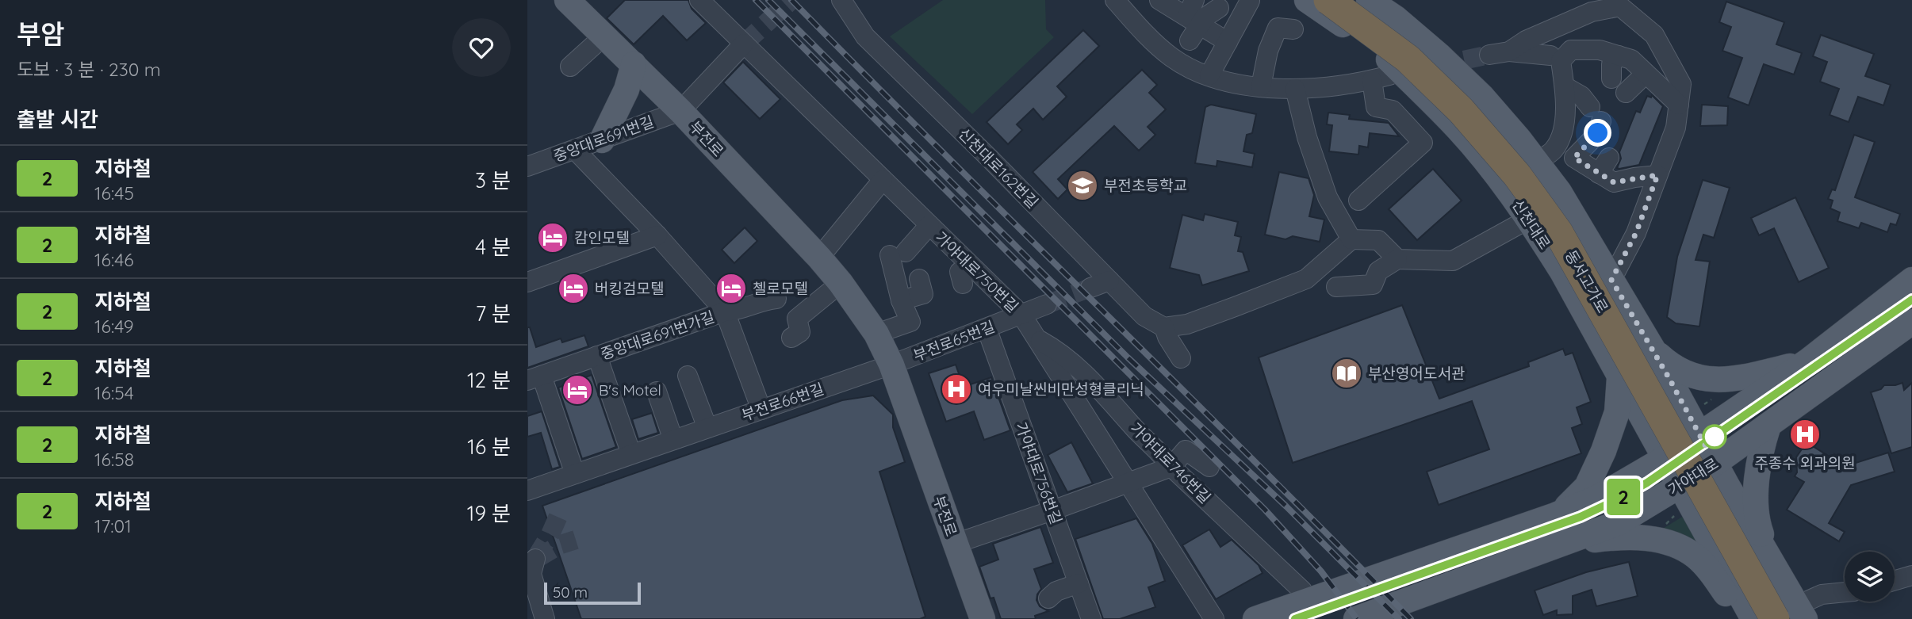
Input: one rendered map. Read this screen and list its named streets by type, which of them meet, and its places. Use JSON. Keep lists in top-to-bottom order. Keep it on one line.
{"streets":{"highway":["동서고가로"],"main road":["부전로","신천대로","가야대로"],"street":["중앙대로691번길","신천대로162번길","가야대로750번길","중앙대로691번가길","부전로65번길","부전로66번길","가야대로746번길","가야대로756번길"]},"crossings":[["중앙대로691번길","부전로"],["중앙대로691번길","중앙대로691번가길"],["부전로","가야대로750번길"],["부전로","부전로65번길"],["부전로","부전로66번길"],["부전로","가야대로746번길"],["부전로","가야대로756번길"],["신천대로","가야대로"],["가야대로750번길","부전로65번길"],["가야대로750번길","가야대로746번길"],["중앙대로691번가길","부전로66번길"],["부전로65번길","부전로66번길"],["부전로65번길","가야대로756번길"]],"places":{"school or university":["부전초등학교"],"hotel":["캄인모텔","버킹검모텔","첼로모텔","B's Motel"],"library":["부산영어도서관"],"hospital":["여우미날씬비만성형클리닉","주종수 외과의원"]},"lines":["metro line 2"],"scale_bar":"50 m","page":{"heading":[["부암","도보 · 3 분 · 230 m"],"출발 시간"],"on_map":"2","list":[{"mark":"2","name":"지하철","note":"16:45","value":"3 분"},{"mark":"2","name":"지하철","note":"16:46","value":"4 분"},{"mark":"2","name":"지하철","note":"16:49","value":"7 분"},{"mark":"2","name":"지하철","note":"16:54","value":"12 분"},{"mark":"2","name":"지하철","note":"16:58","value":"16 분"},{"mark":"2","name":"지하철","note":"17:01","value":"19 분"}],"scale":"50 m"}}
